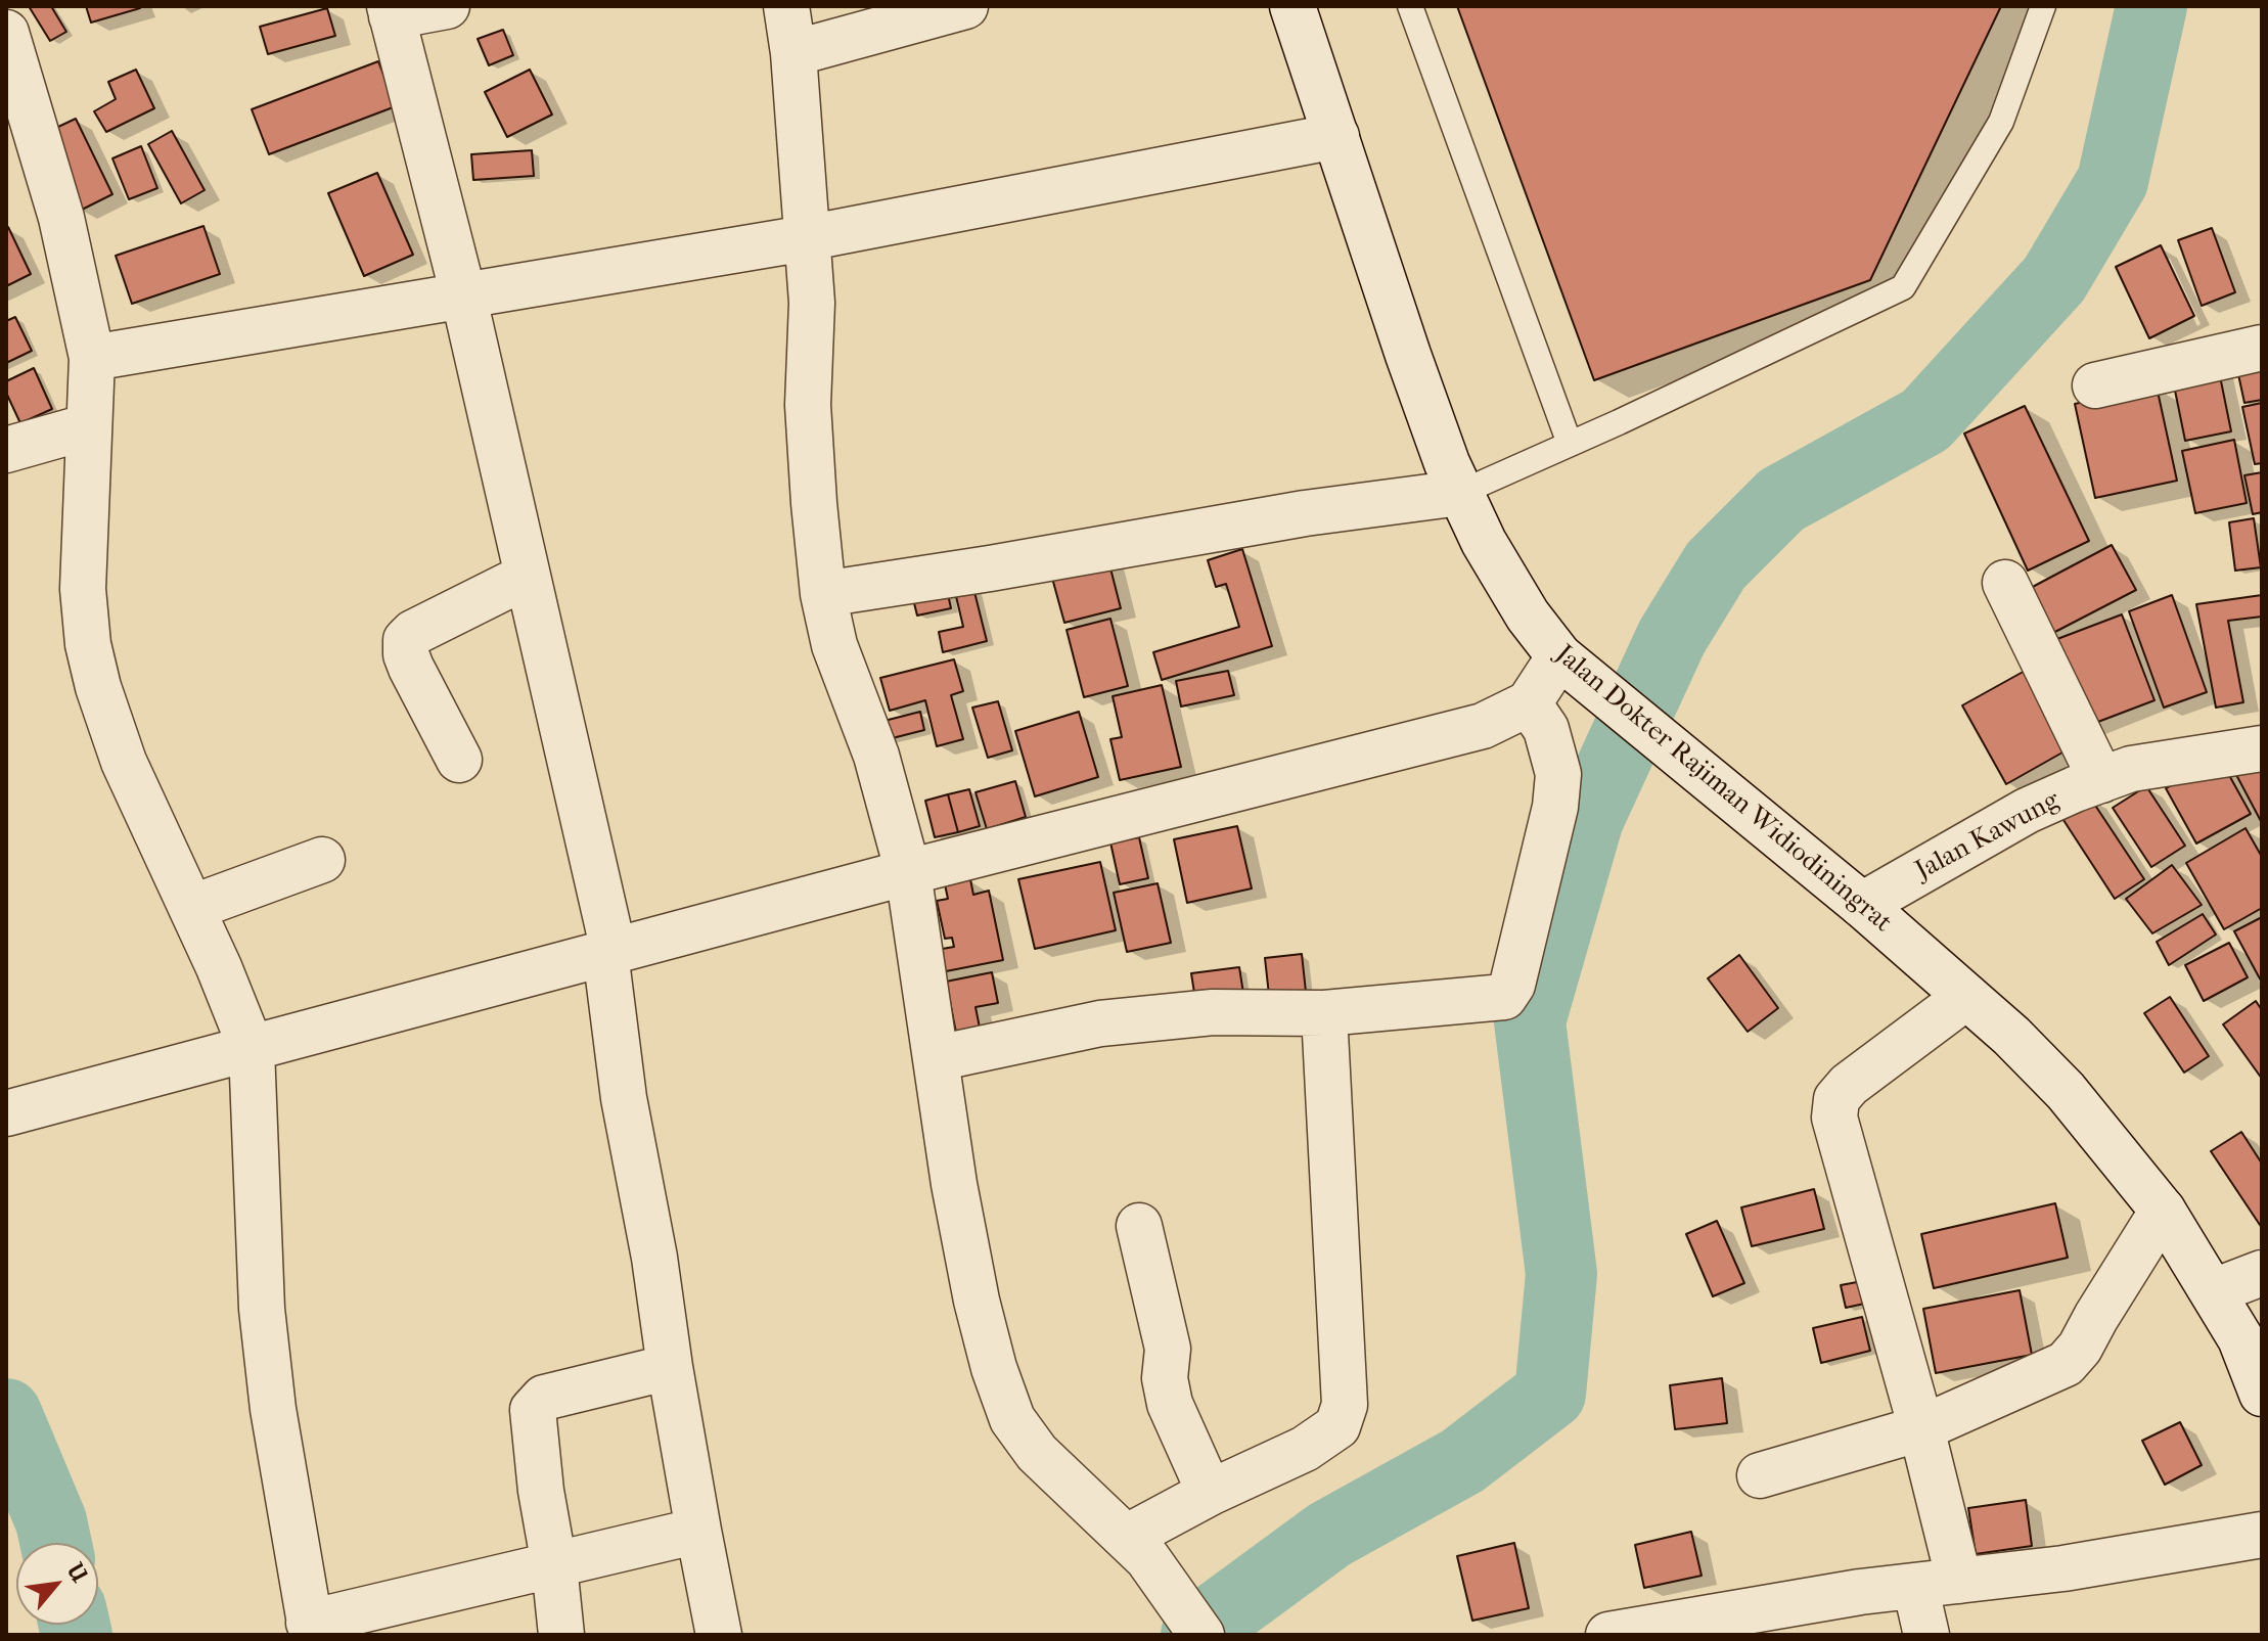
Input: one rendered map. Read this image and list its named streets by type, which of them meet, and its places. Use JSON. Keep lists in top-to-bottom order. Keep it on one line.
{"streets":{"street":["Jalan Dokter Rajiman Widiodiningrat","Jalan Kawung"]},"crossings":[["Jalan Dokter Rajiman Widiodiningrat","Jalan Kawung"]],"north":"top right"}
